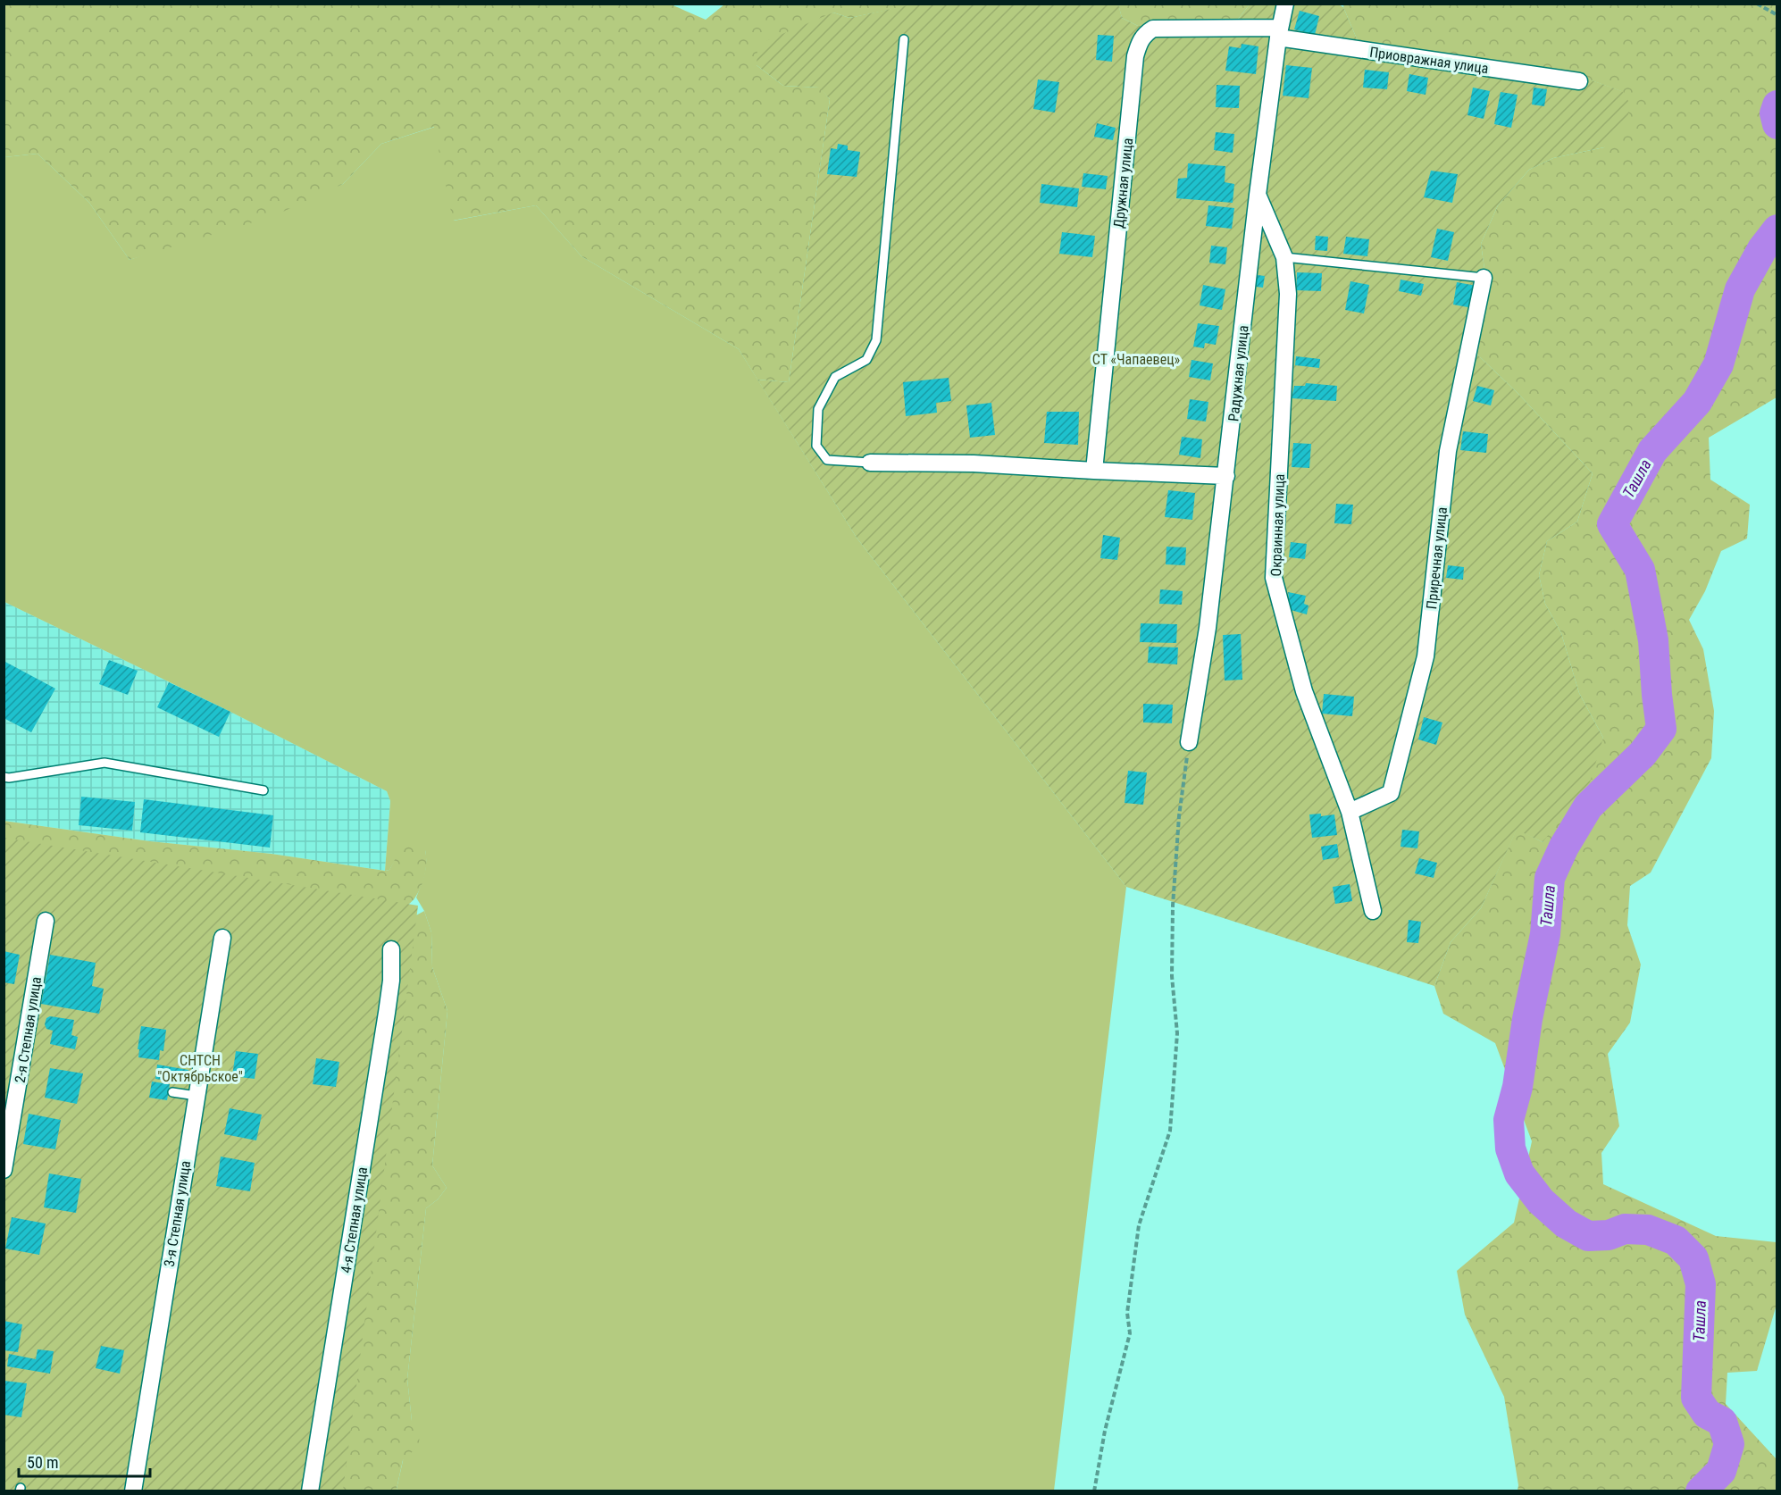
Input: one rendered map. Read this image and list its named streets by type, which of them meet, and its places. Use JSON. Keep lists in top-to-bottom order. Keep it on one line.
{"streets":{"street":["Приовражная улица","Дружная улица","Радужная улица","Окраинная улица","Приречная улица","2-я Степная улица","3-я Степная улица","4-я Степная улица"]},"crossings":[["Приовражная улица","Дружная улица"],["Приовражная улица","Радужная улица"],["Дружная улица","Радужная улица"],["Радужная улица","Окраинная улица"],["Окраинная улица","Приречная улица"]],"water":["Ташла"],"parks":["СТ «Чапаевец»","СНТСН \"Октябрьское\""],"scale_bar":"50 m"}
